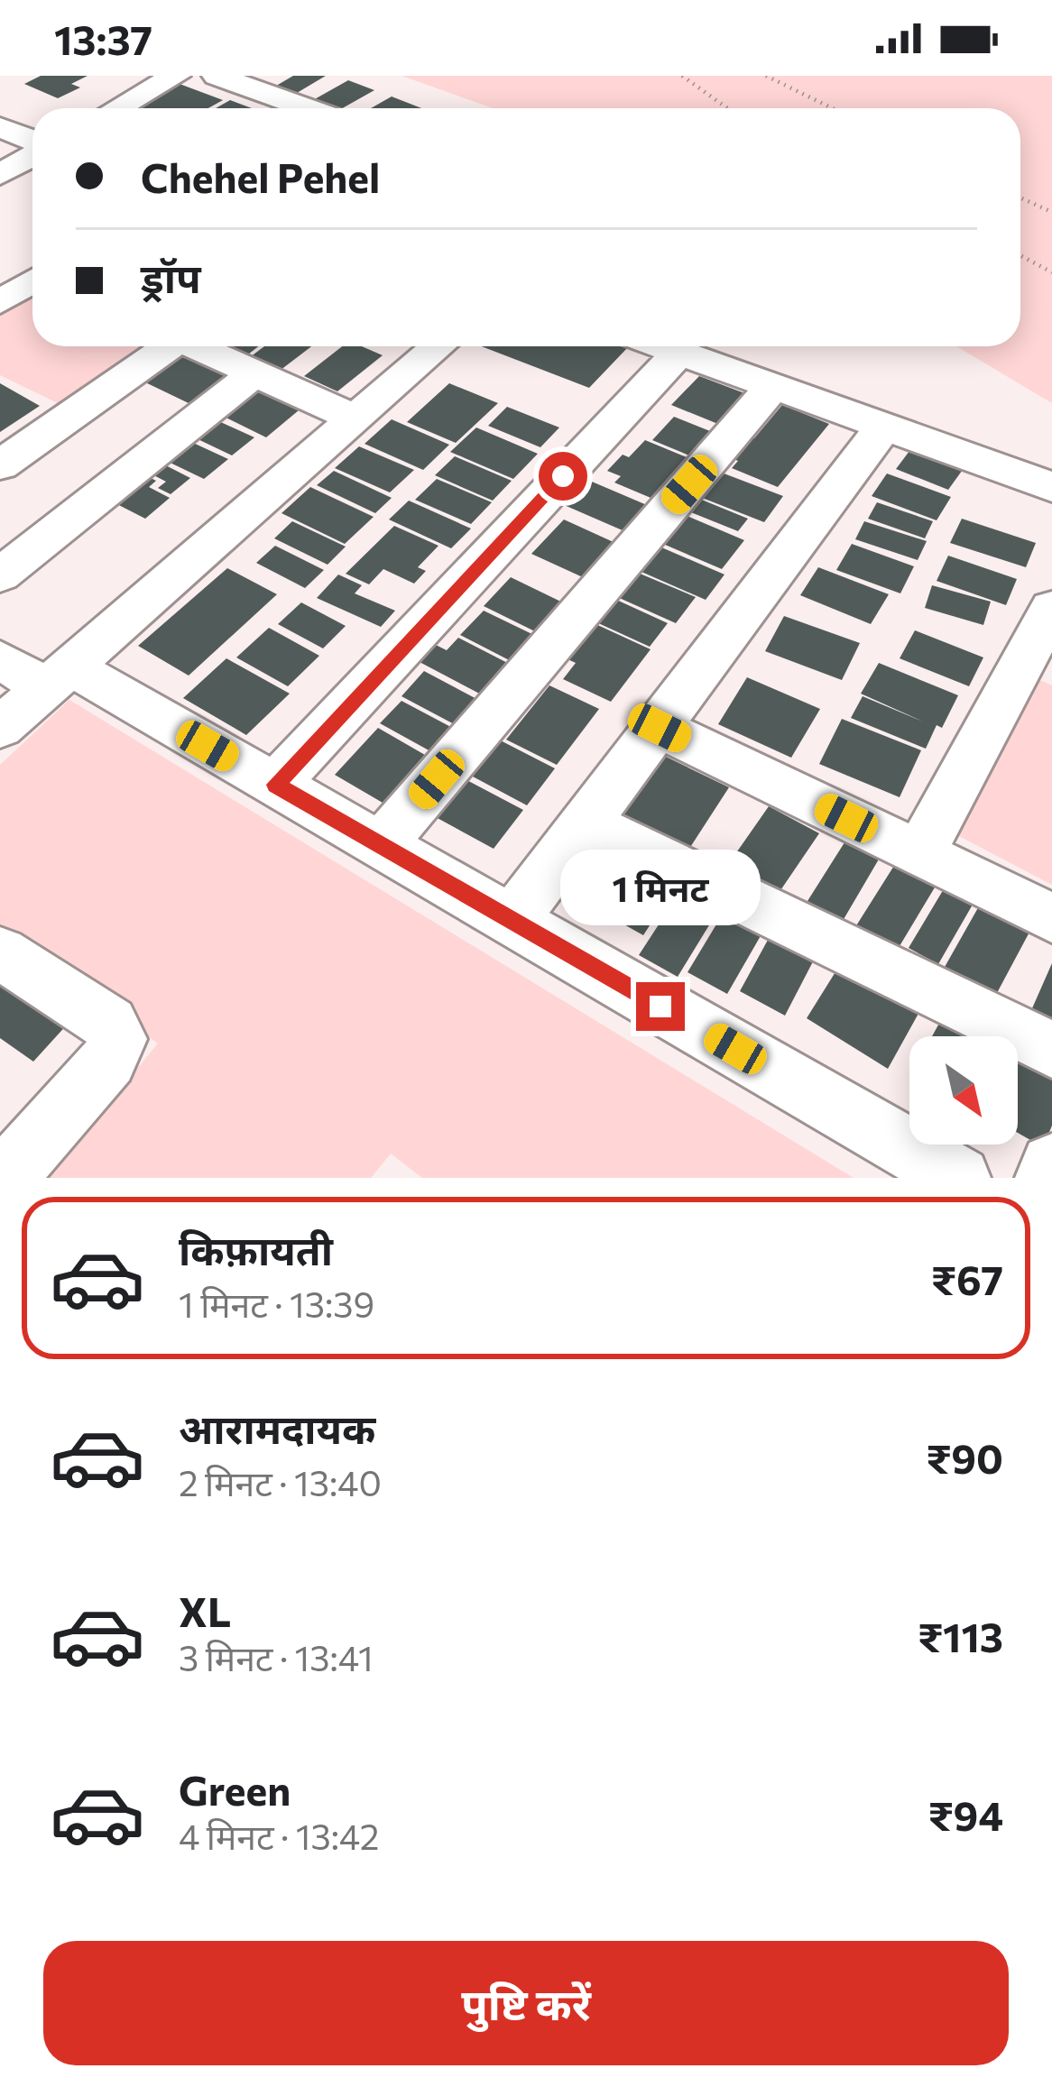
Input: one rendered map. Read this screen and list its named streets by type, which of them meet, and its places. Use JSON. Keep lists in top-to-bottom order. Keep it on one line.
{"north":"bottom right","page":{"status":"13:37","banner":["Chehel Pehel","ड्रॉप"],"bubble":"1 मिनट","list":[{"name":"किफ़ायती","note":"1 मिनट · 13:39","value":"₹67"},{"name":"आरामदायक","note":"2 मिनट · 13:40","value":"₹90"},{"name":"XL","note":"3 मिनट · 13:41","value":"₹113"},{"name":"Green","note":"4 मिनट · 13:42","value":"₹94"}],"buttons":"पुष्टि करें"}}
